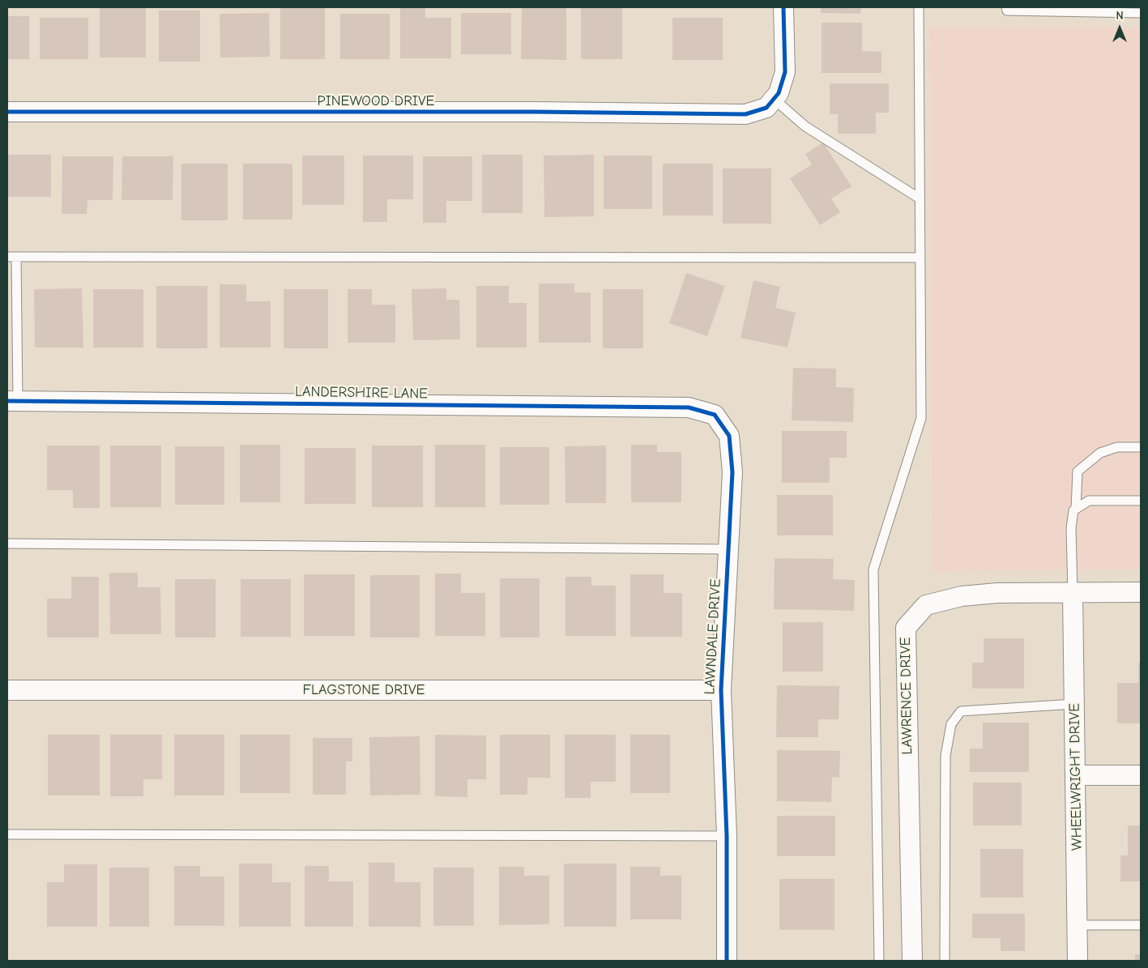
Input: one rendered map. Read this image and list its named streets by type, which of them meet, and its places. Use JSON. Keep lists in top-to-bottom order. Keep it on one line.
{"streets":{"street":["PINEWOOD DRIVE","LANDERSHIRE LANE","LAWNDALE DRIVE","FLAGSTONE DRIVE","LAWRENCE DRIVE","WHEELWRIGHT DRIVE"]},"crossings":[["LANDERSHIRE LANE","LAWNDALE DRIVE"],["LAWNDALE DRIVE","FLAGSTONE DRIVE"],["LAWRENCE DRIVE","WHEELWRIGHT DRIVE"]],"north":"top"}
